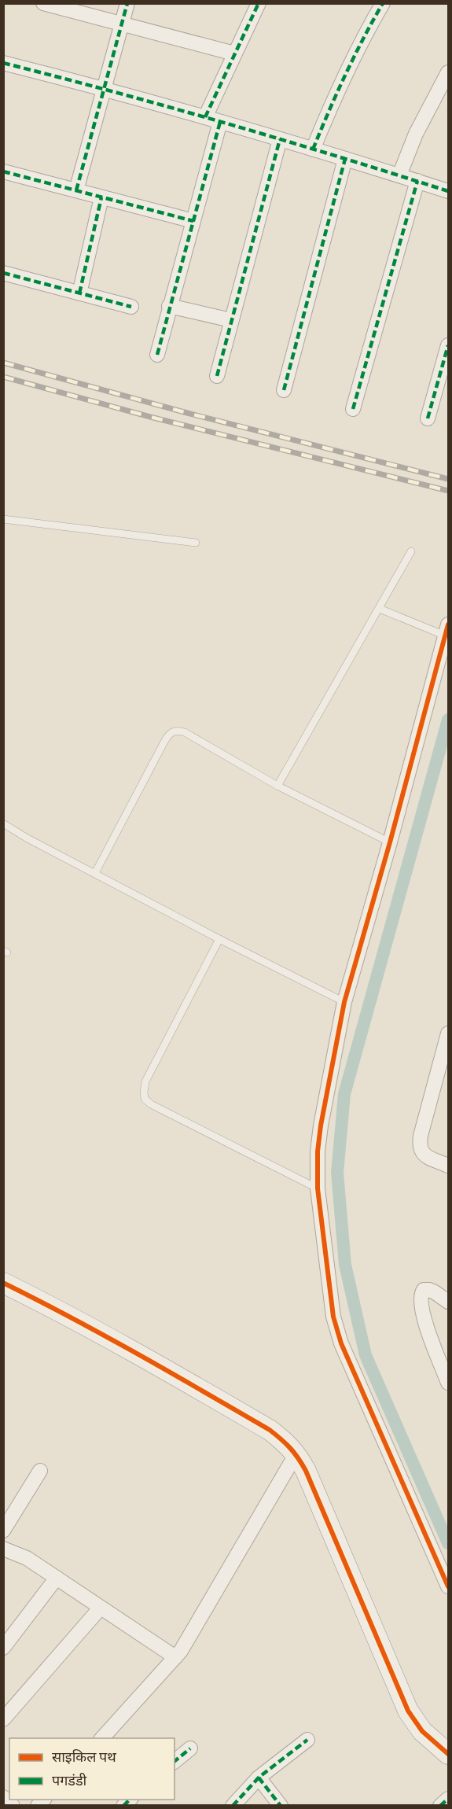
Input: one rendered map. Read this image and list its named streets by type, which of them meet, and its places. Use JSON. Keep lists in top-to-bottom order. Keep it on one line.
{"legend":["साइकिल पथ","पगडंडी"]}
